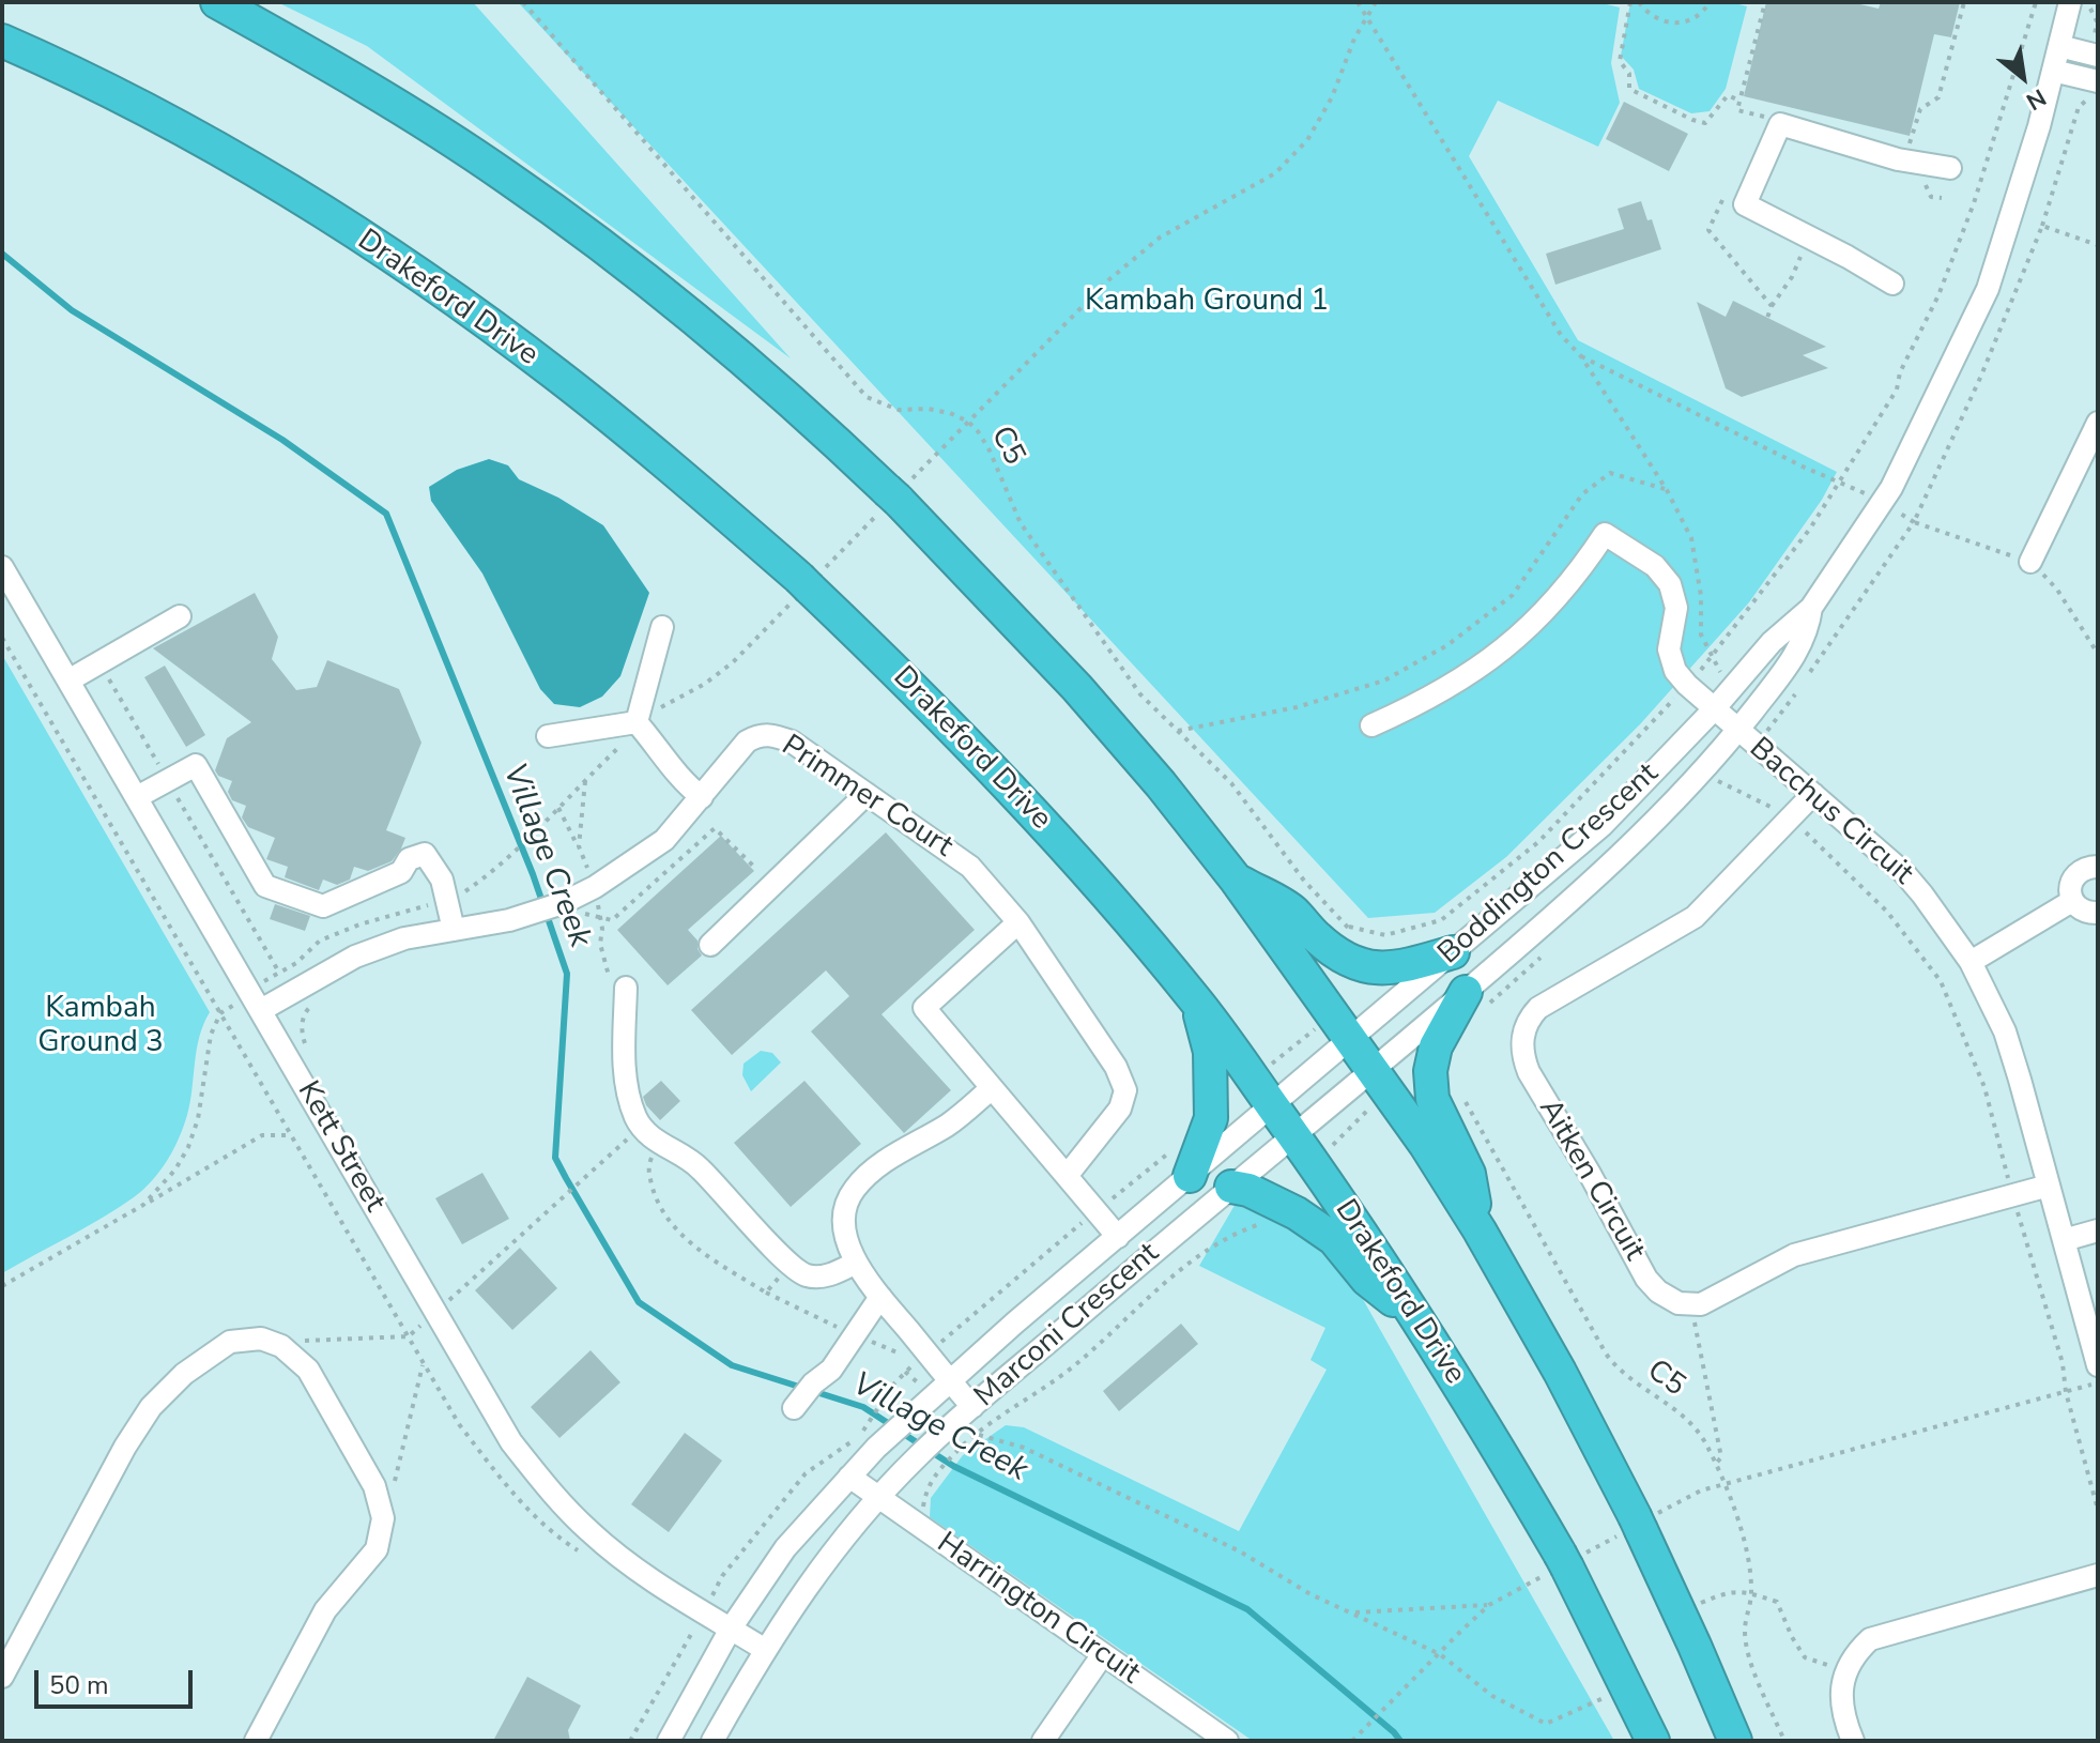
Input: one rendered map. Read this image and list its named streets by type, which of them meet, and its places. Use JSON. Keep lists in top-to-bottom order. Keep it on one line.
{"streets":{"highway":["Drakeford Drive"],"street":["Primmer Court","Bacchus Circuit","Boddington Crescent","Kett Street","Aitken Circuit","Marconi Crescent","Harrington Circuit"],"path":["C5"]},"crossings":[["Drakeford Drive","Boddington Crescent"],["Drakeford Drive","Marconi Crescent"],["Primmer Court","Kett Street"],["Bacchus Circuit","Boddington Crescent"],["Bacchus Circuit","Aitken Circuit"],["Boddington Crescent","Marconi Crescent"],["Kett Street","Marconi Crescent"],["Marconi Crescent","Harrington Circuit"]],"water":["Village Creek"],"parks":["Kambah Ground 1","Kambah Ground 3"],"scale_bar":"50 m","north":"bottom right"}
